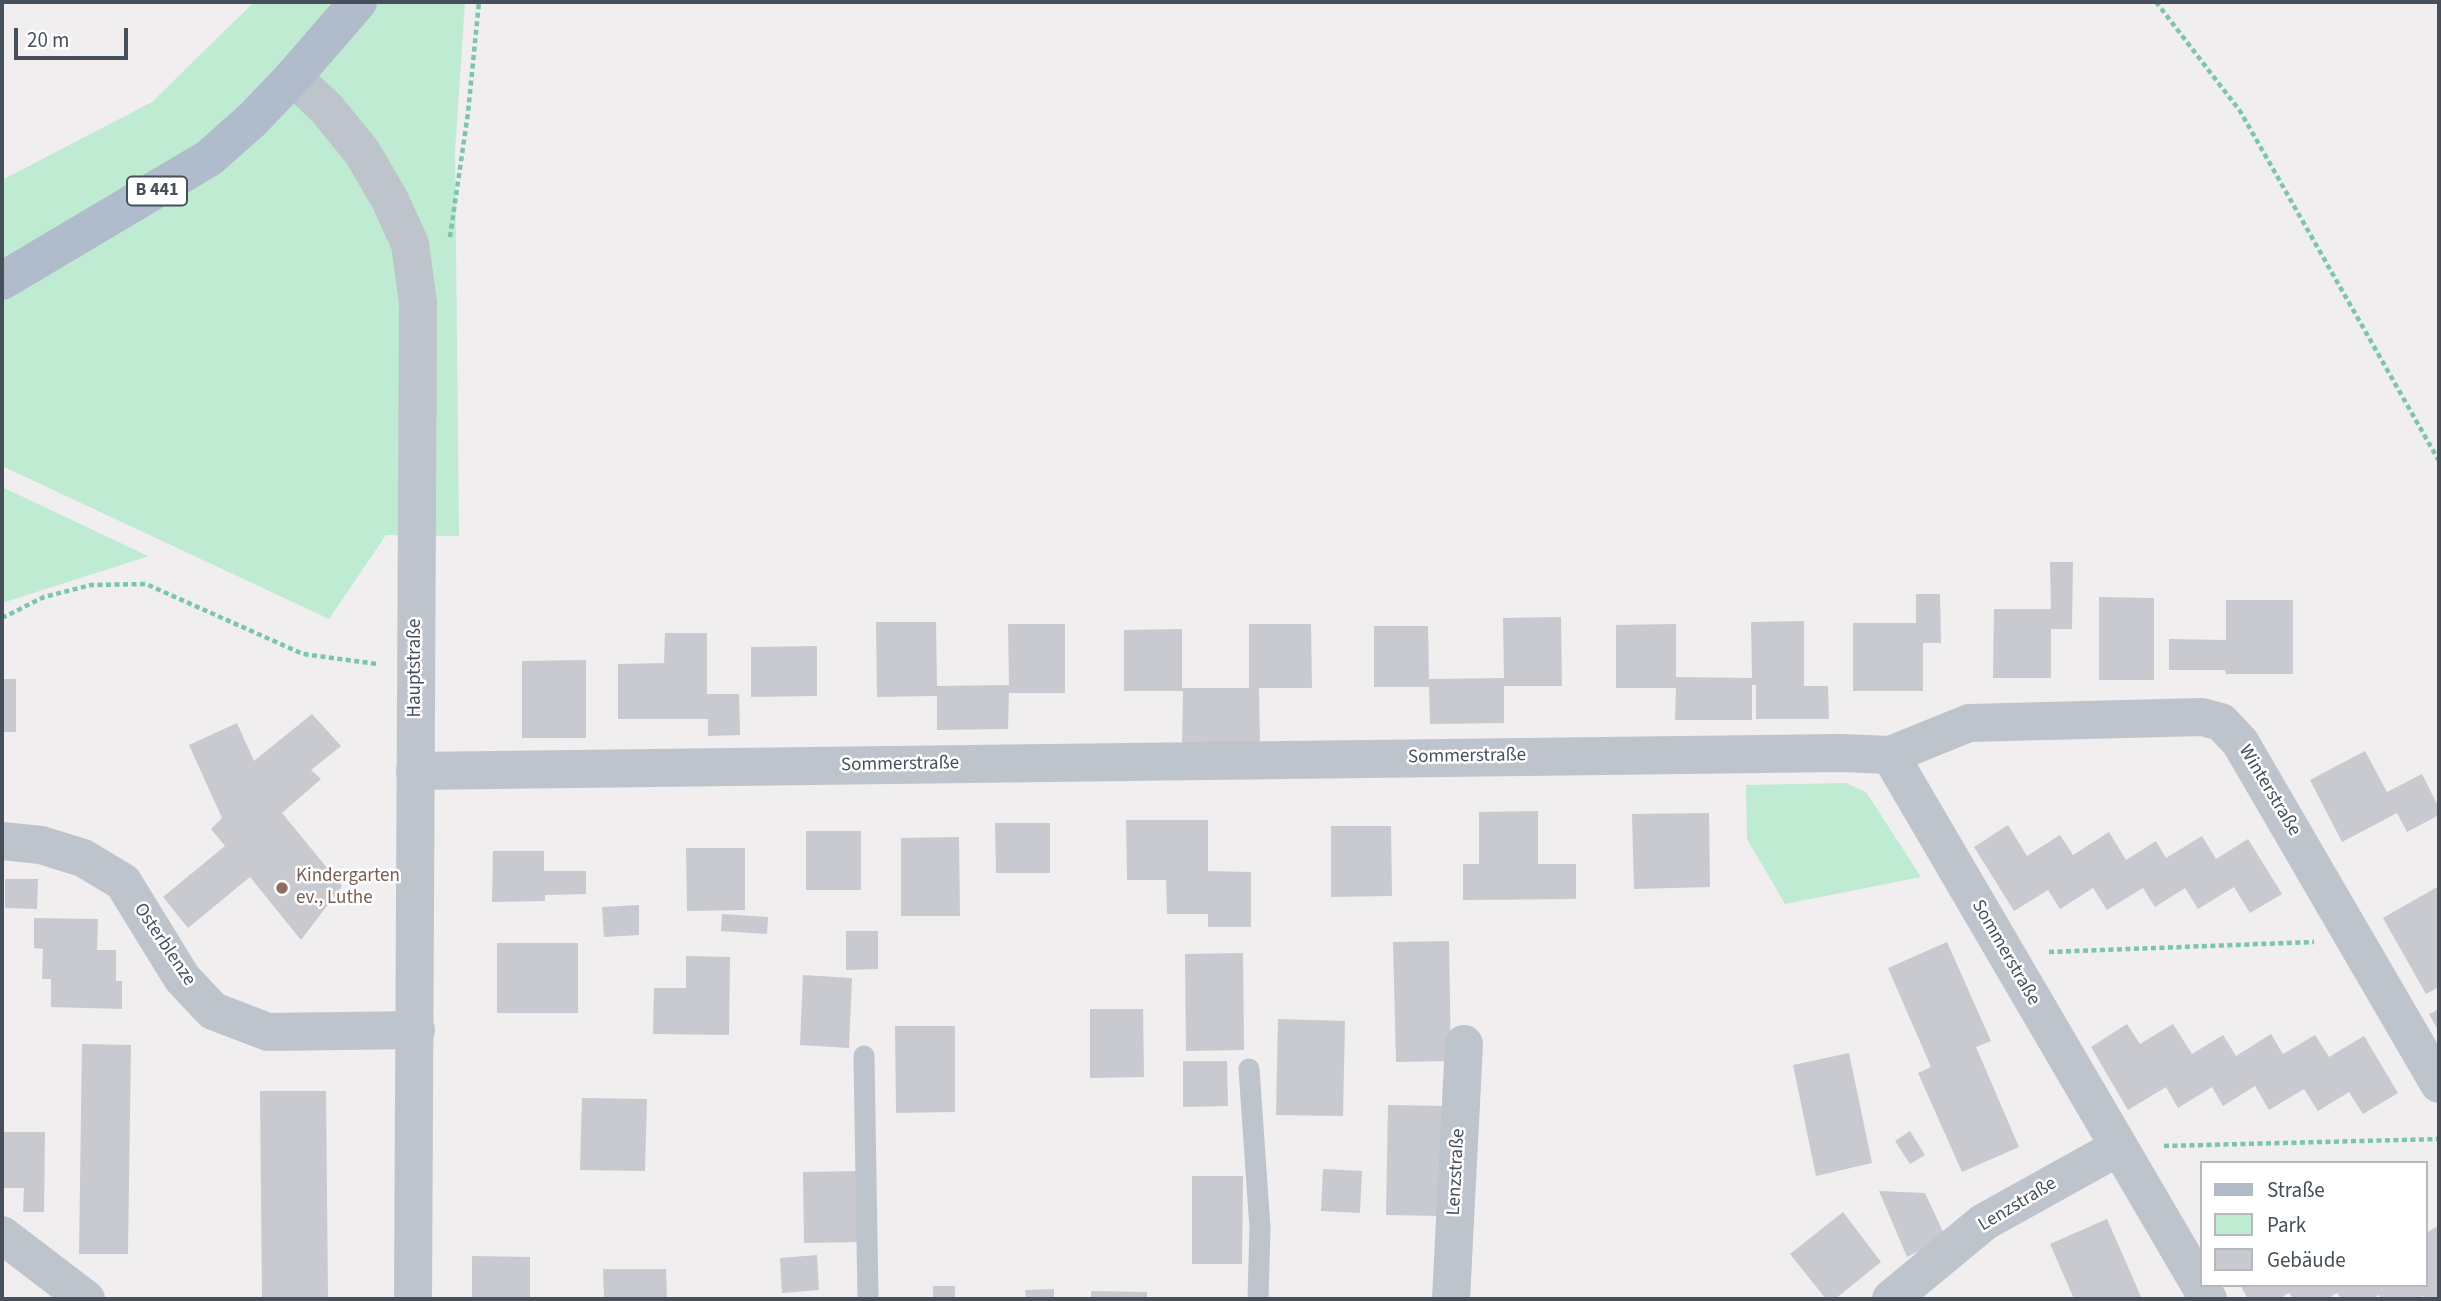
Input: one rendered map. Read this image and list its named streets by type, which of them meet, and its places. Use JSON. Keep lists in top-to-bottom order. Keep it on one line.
{"streets":{"main road":["B 441"],"street":["Hauptstraße","Sommerstraße","Winterstraße","Osterblenze","Lenzstraße"]},"crossings":[["B 441","Hauptstraße"],["Hauptstraße","Sommerstraße"],["Hauptstraße","Osterblenze"],["Sommerstraße","Winterstraße"],["Sommerstraße","Lenzstraße"]],"places":["Kindergarten ev., Luthe"],"legend":["Straße","Park","Gebäude"],"scale_bar":"20 m"}
